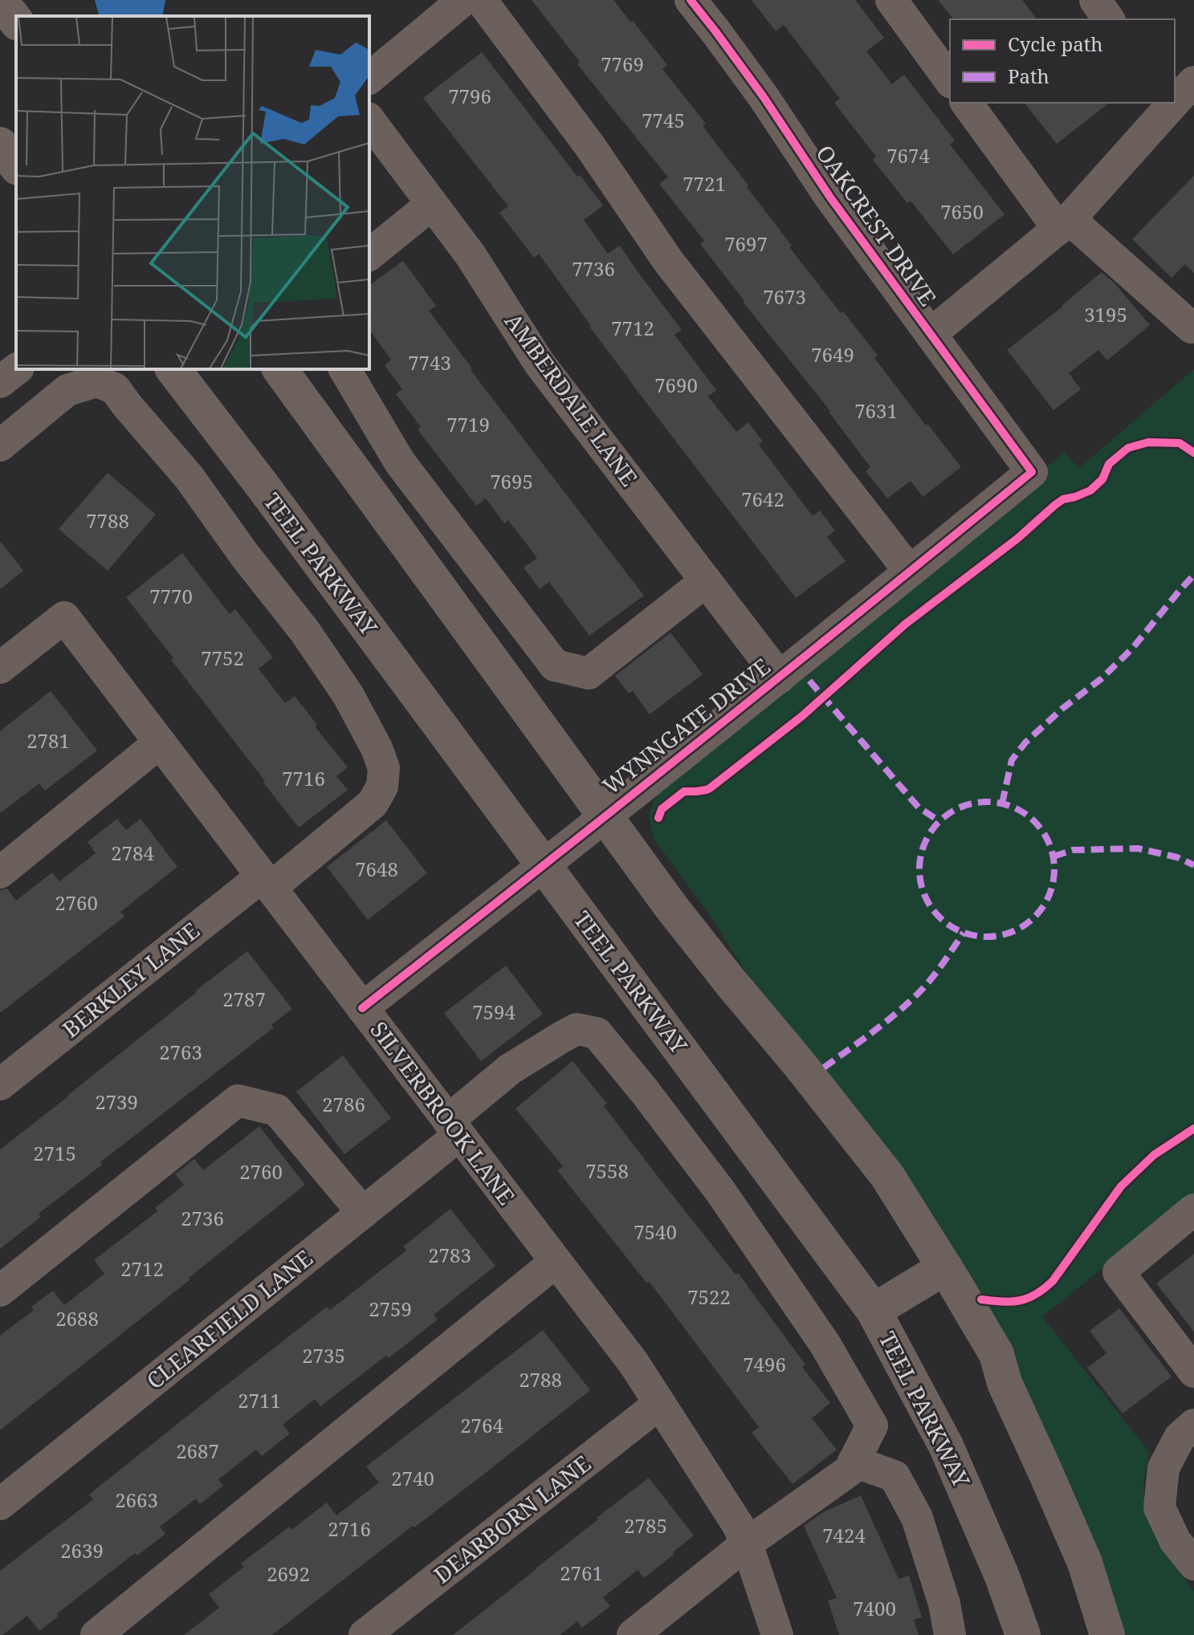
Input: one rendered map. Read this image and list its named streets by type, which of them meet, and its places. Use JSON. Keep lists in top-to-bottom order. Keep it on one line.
{"streets":{"main road":["TEEL PARKWAY"],"street":["OAKCREST DRIVE","AMBERDALE LANE","WYNNGATE DRIVE","BERKLEY LANE","SILVERBROOK LANE","CLEARFIELD LANE","DEARBORN LANE"]},"crossings":[["OAKCREST DRIVE","WYNNGATE DRIVE"],["AMBERDALE LANE","WYNNGATE DRIVE"],["TEEL PARKWAY","WYNNGATE DRIVE"],["WYNNGATE DRIVE","SILVERBROOK LANE"],["BERKLEY LANE","SILVERBROOK LANE"],["SILVERBROOK LANE","CLEARFIELD LANE"],["SILVERBROOK LANE","DEARBORN LANE"]],"house_numbers":["7769","7796","7745","7674","7721","7650","7697","7736","7673","3195","7712","7649","7743","7690","7631","7719","7695","7642","7788","7770","7752","2781","7716","2784","7648","2760","2787","7594","2763","2739","2786","2715","7558","2760","2736","7540","2783","2712","7522","2759","2688","2735","7496","2788","2711","2764","2687","2740","2663","2785","2716","7424","2639","2761","2692","7400"],"legend":["Cycle path","Path"]}
